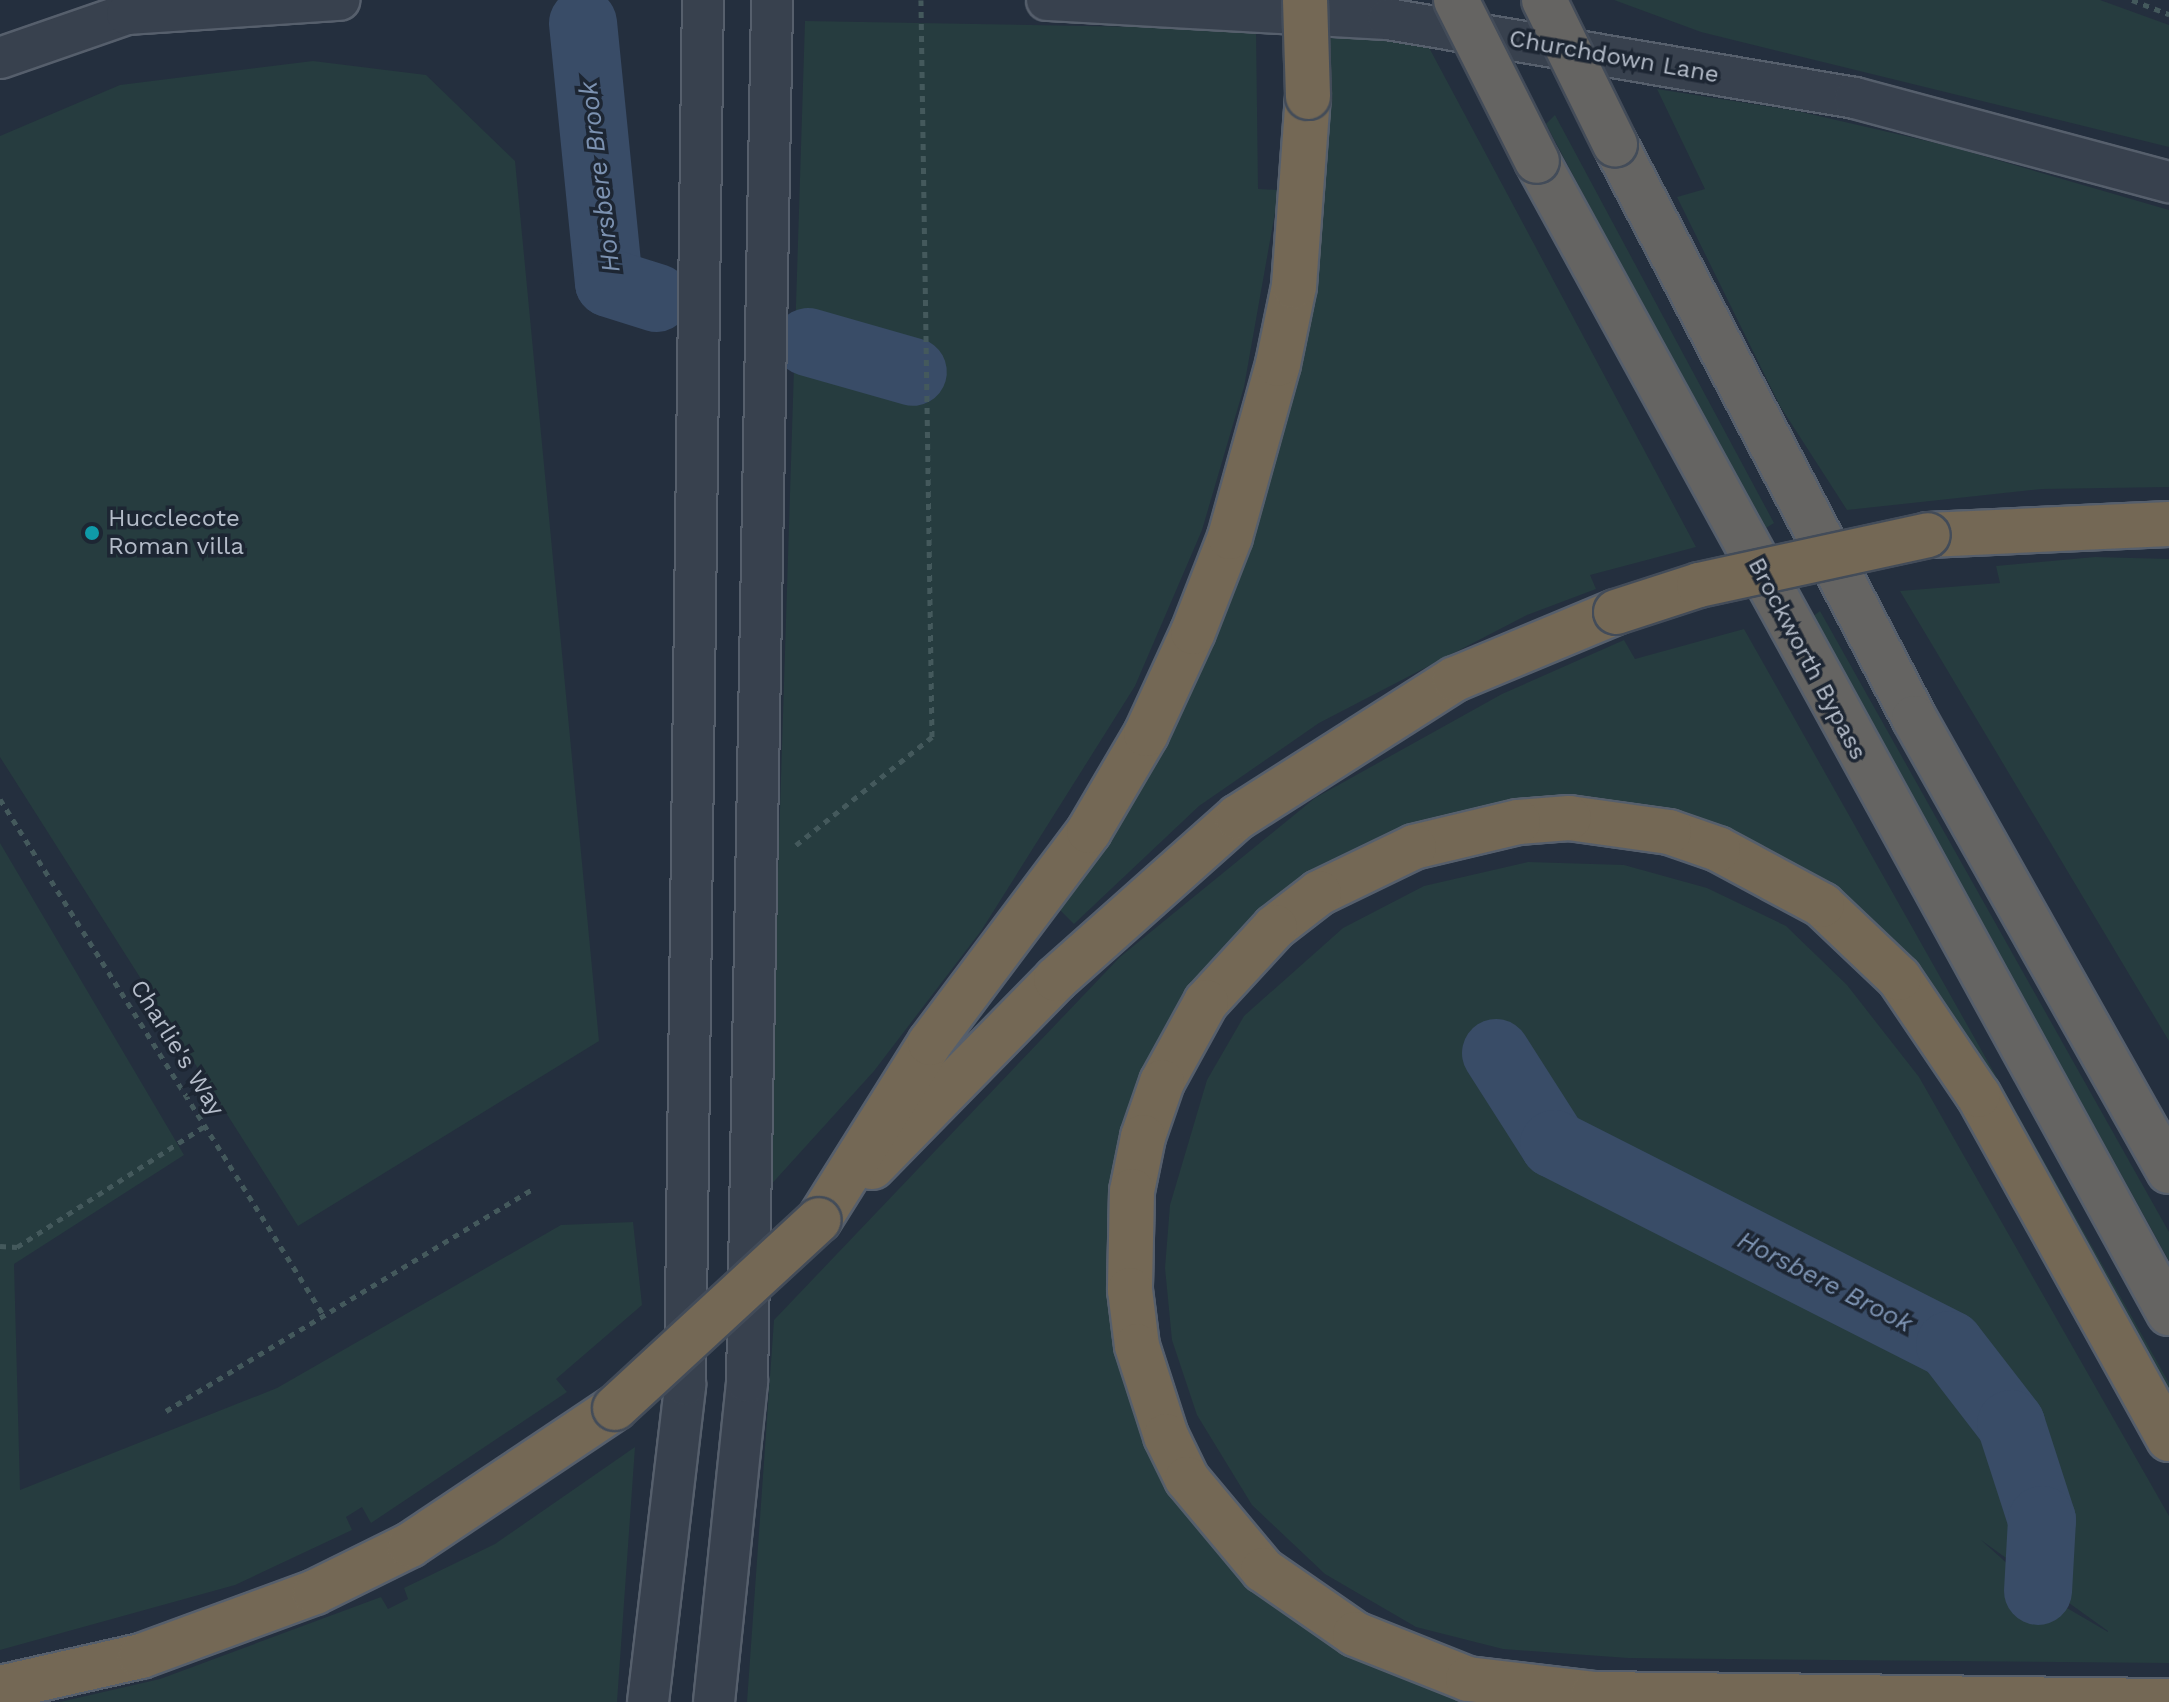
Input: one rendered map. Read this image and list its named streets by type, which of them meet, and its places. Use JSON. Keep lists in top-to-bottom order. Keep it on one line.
{"streets":{"highway":["Brockworth Bypass"],"street":["Churchdown Lane"],"path":["Charlie's Way"]},"water":["Horsbere Brook"],"places":["Hucclecote Roman villa"]}
